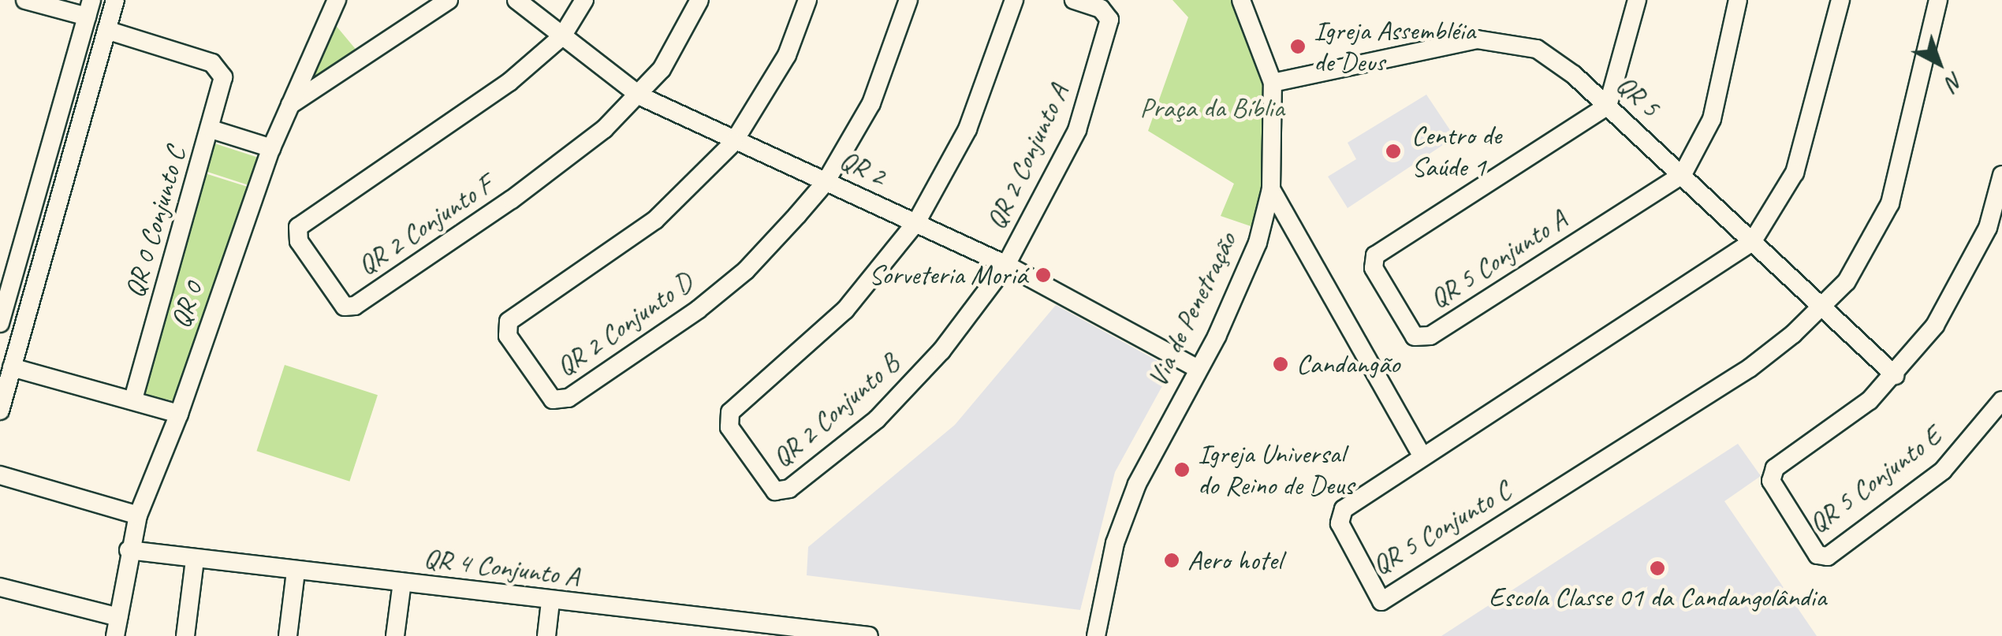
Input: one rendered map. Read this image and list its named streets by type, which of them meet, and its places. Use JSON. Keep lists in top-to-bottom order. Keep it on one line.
{"streets":{"street":["QR 5","QR 2 Conjunto A","QR 2","QR 0 Conjunto C","QR 2 Conjunto F","QR 5 Conjunto A","QR 0","Via de Penetração","QR 2 Conjunto D","QR 2 Conjunto B","QR 5 Conjunto E","QR 5 Conjunto C","QR 4 Conjunto A"]},"crossings":[["QR 5","QR 5 Conjunto A"],["QR 5","Via de Penetração"],["QR 5","QR 5 Conjunto E"],["QR 5","QR 5 Conjunto C"],["QR 2 Conjunto A","QR 2"],["QR 2 Conjunto A","QR 2 Conjunto B"],["QR 2","QR 2 Conjunto F"],["QR 2","Via de Penetração"],["QR 2","QR 2 Conjunto D"],["QR 2","QR 2 Conjunto B"],["QR 0","QR 4 Conjunto A"]],"parks":["Praça da Bíblia"],"places":["Igreja Assembléia de Deus","Centro de Saúde 1","Sorveteria Moriá","Candangão","Igreja Universal do Reino de Deus","Aero hotel","Escola Classe 01 da Candangolândia"],"north":"bottom right"}
